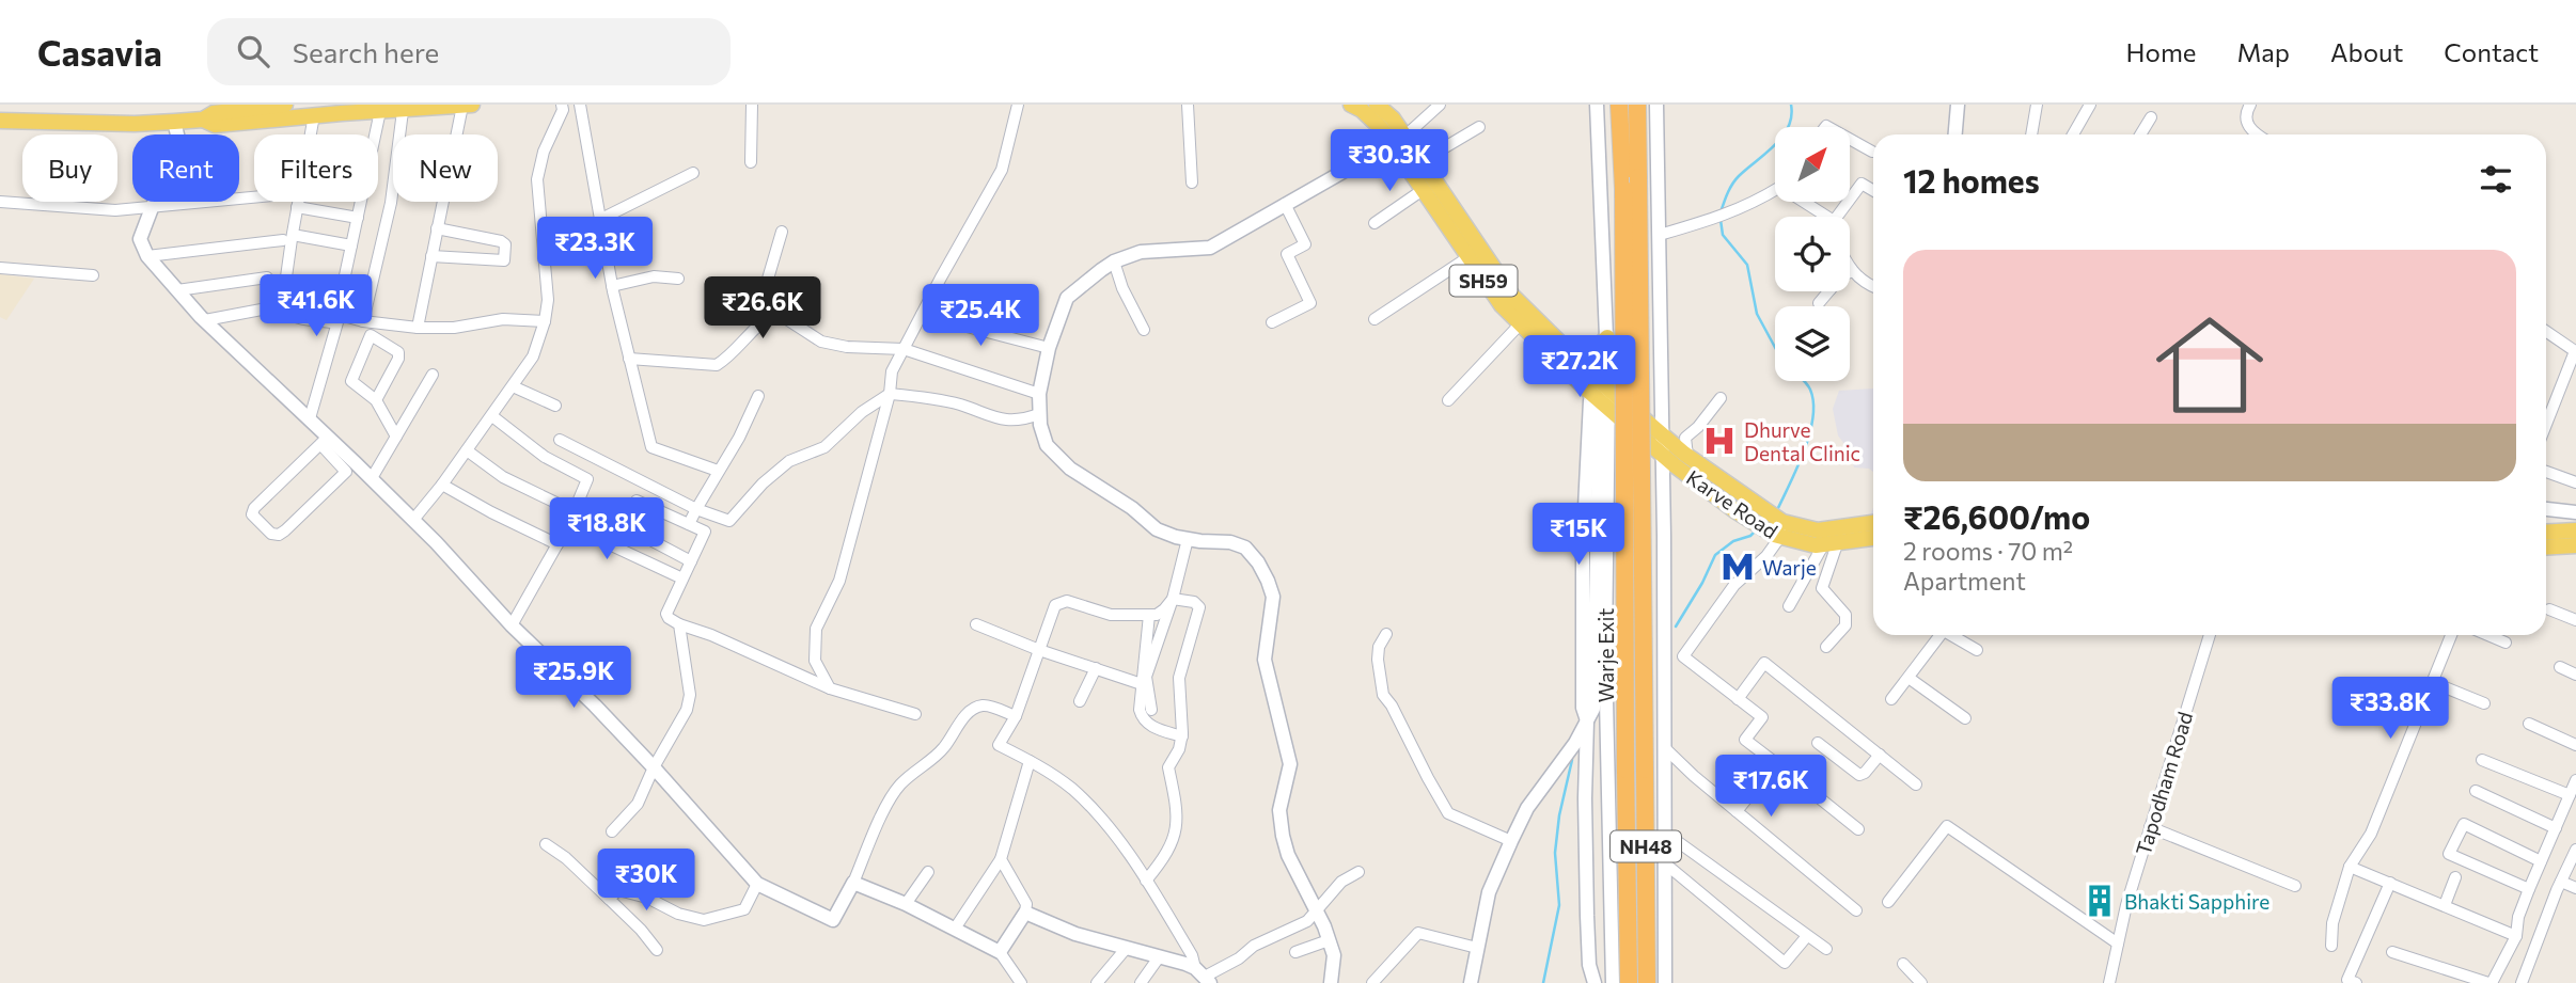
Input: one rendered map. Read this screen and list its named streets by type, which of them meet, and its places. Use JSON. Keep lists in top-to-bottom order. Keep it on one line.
{"streets":{"highway":["NH48"],"main road":["SH59","Karve Road"],"street":["Warje Exit","Tapodham Road"]},"crossings":[["SH59","Karve Road"],["SH59","Warje Exit"]],"places":{"hospital":["Dhurve Dental Clinic"],"metro station":["Warje"],"building":["Bhakti Sapphire"]},"north":"top right","page":{"header":"Casavia","search":"Search here","nav":["Home","Map","About","Contact"],"price":["₹30.3K","₹23.3K","₹41.6K","₹26.6K","₹25.4K","₹27.2K","₹18.8K","₹15K","₹25.9K","₹33.8K","₹17.6K","₹30K"],"chip":["Buy","Rent","Filters","New"],"heading":"12 homes","list":[{"name":"₹26,600/mo","note":"2 rooms · 70 m² · Apartment"}]}}
